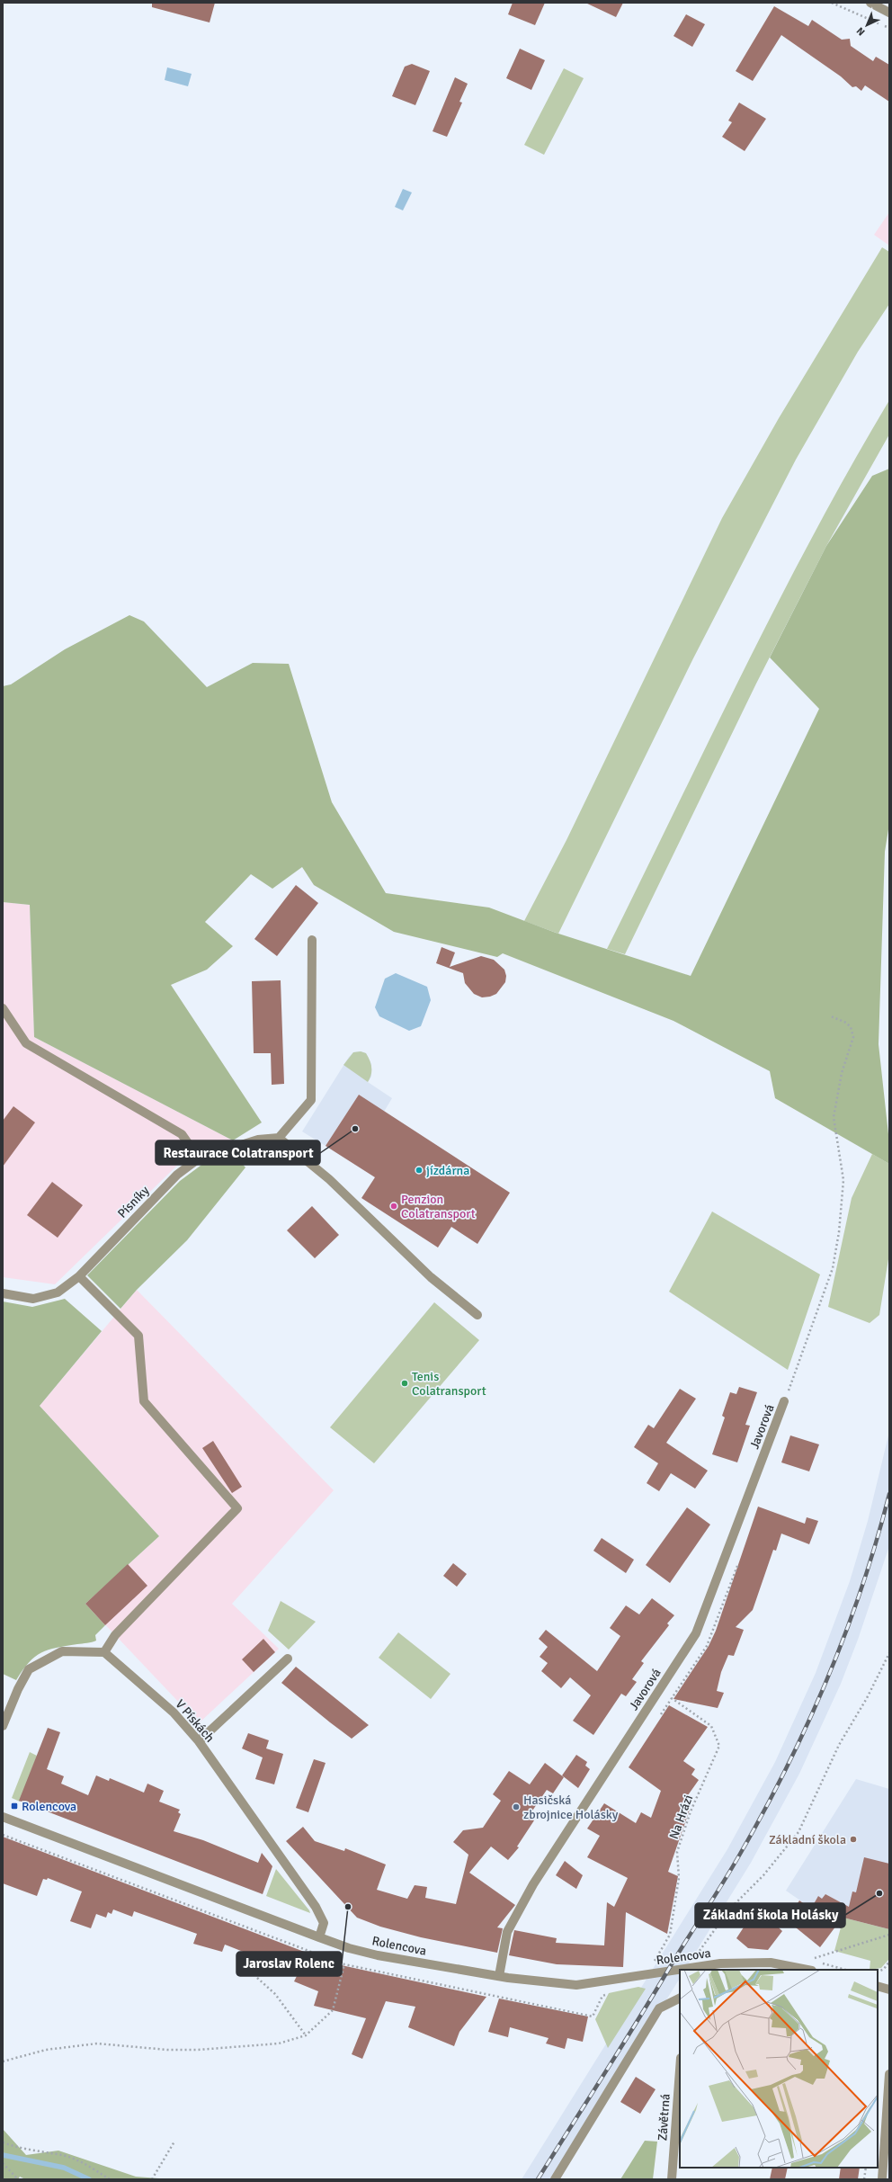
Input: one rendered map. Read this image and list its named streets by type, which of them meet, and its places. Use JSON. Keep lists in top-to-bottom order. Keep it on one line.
{"streets":{"street":["Písníky","Javorová","V Pískách","Rolencova","Závětrná"],"path":["Na Hrázi"]},"crossings":[["Javorová","Na Hrázi"],["Javorová","Rolencova"],["V Pískách","Rolencova"],["Na Hrázi","Rolencova"]],"places":{"other":["Restaurace Colatransport","jízdárna","Penzion Colatransport","Tenis Colatransport","Hasičská zbrojnice Holásky","Základní škola","Základní škola Holásky","Jaroslav Rolenc"],"transit":["Rolencova"]},"north":"bottom left"}
